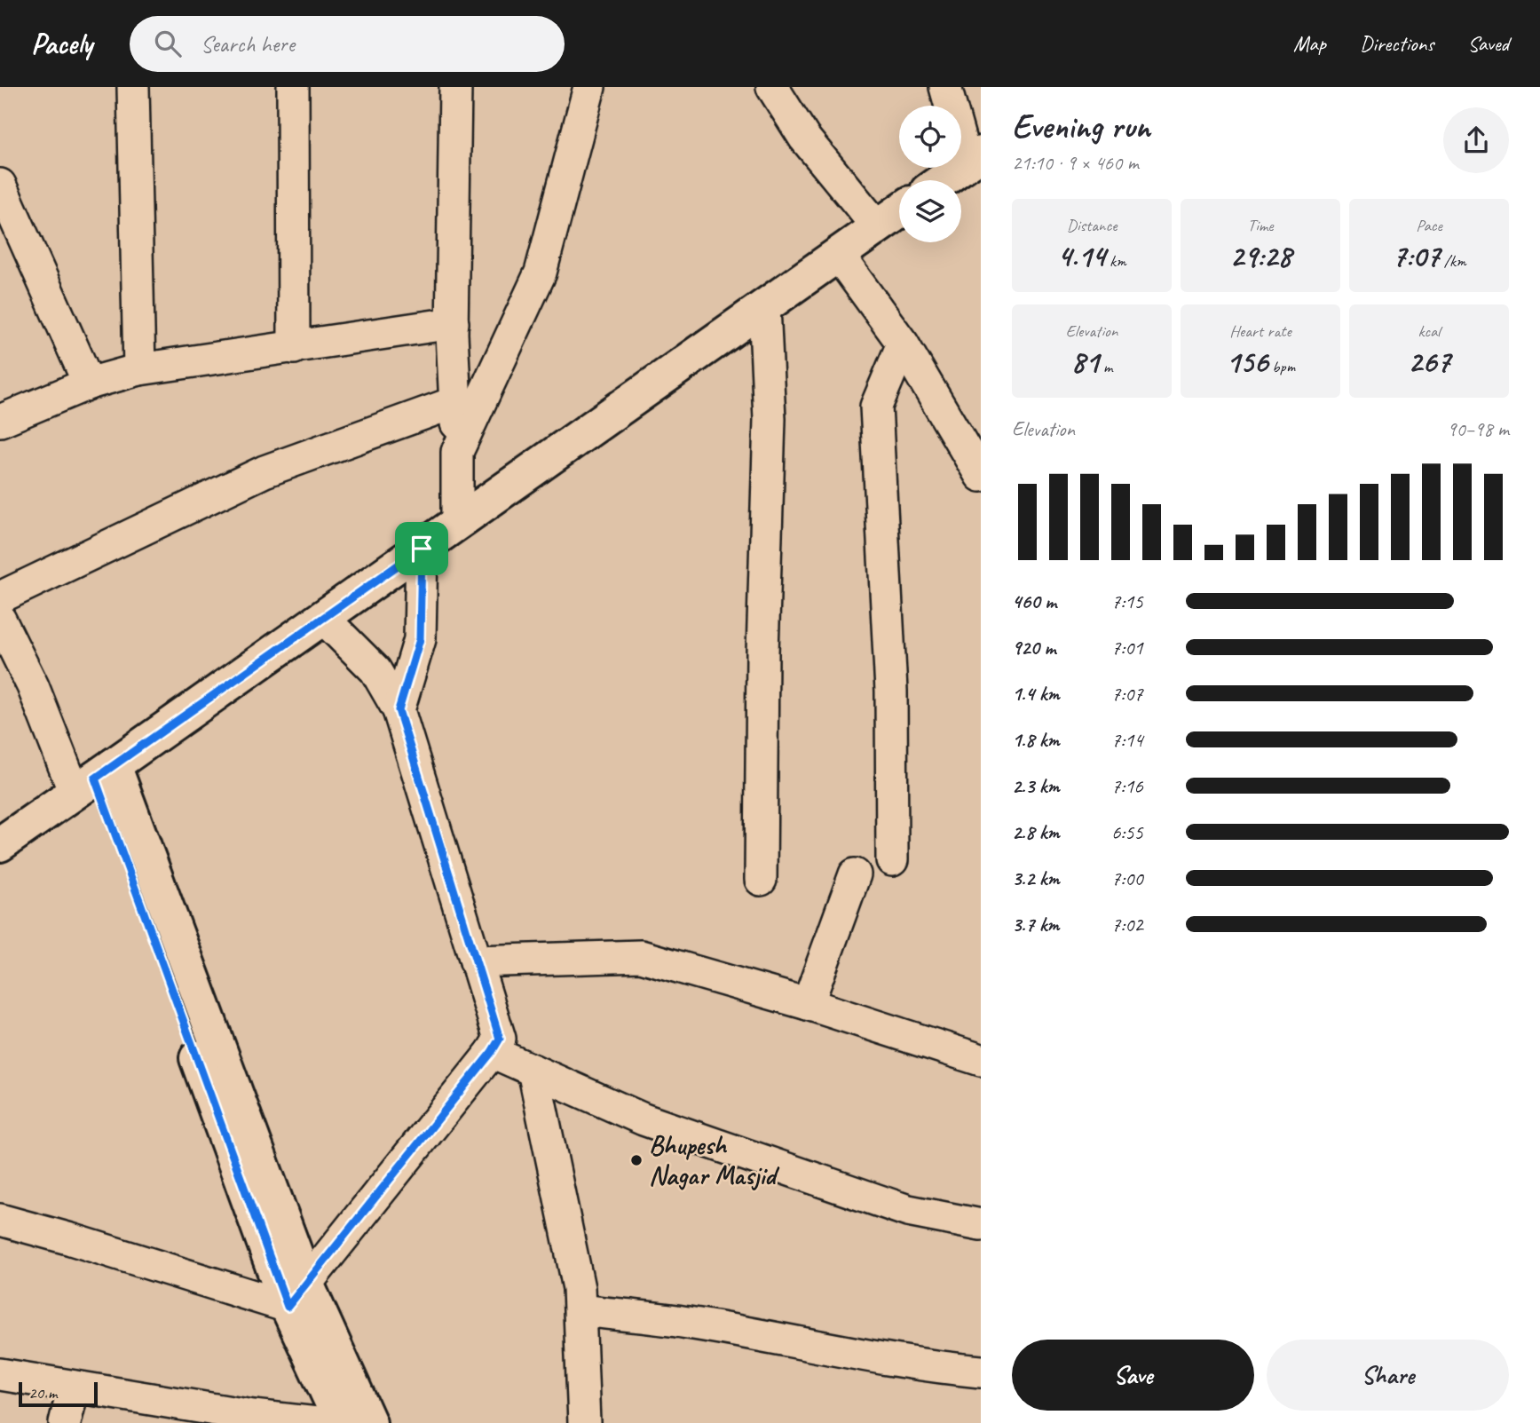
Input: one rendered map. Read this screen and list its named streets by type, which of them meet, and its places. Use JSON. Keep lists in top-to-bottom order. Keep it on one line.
{"places":["Bhupesh Nagar Masjid"],"scale_bar":"20 m","page":{"header":"Pacely","search":"Search here","nav":["Map","Directions","Saved"],"heading":["Evening run","21:10 · 9 × 460 m"],"stats":[["Distance","4.14 km"],["Time","29:28"],["Pace","7:07 /km"],["Elevation","81 m"],["Heart rate","156 bpm"],["kcal","267"]],"chart":["Elevation","90–98 m"],"list":[{"name":"460 m","note":"7:15"},{"name":"920 m","note":"7:01"},{"name":"1.4 km","note":"7:07"},{"name":"1.8 km","note":"7:14"},{"name":"2.3 km","note":"7:16"},{"name":"2.8 km","note":"6:55"},{"name":"3.2 km","note":"7:00"},{"name":"3.7 km","note":"7:02"}],"buttons":["Save","Share"],"scale":"20 m"}}
